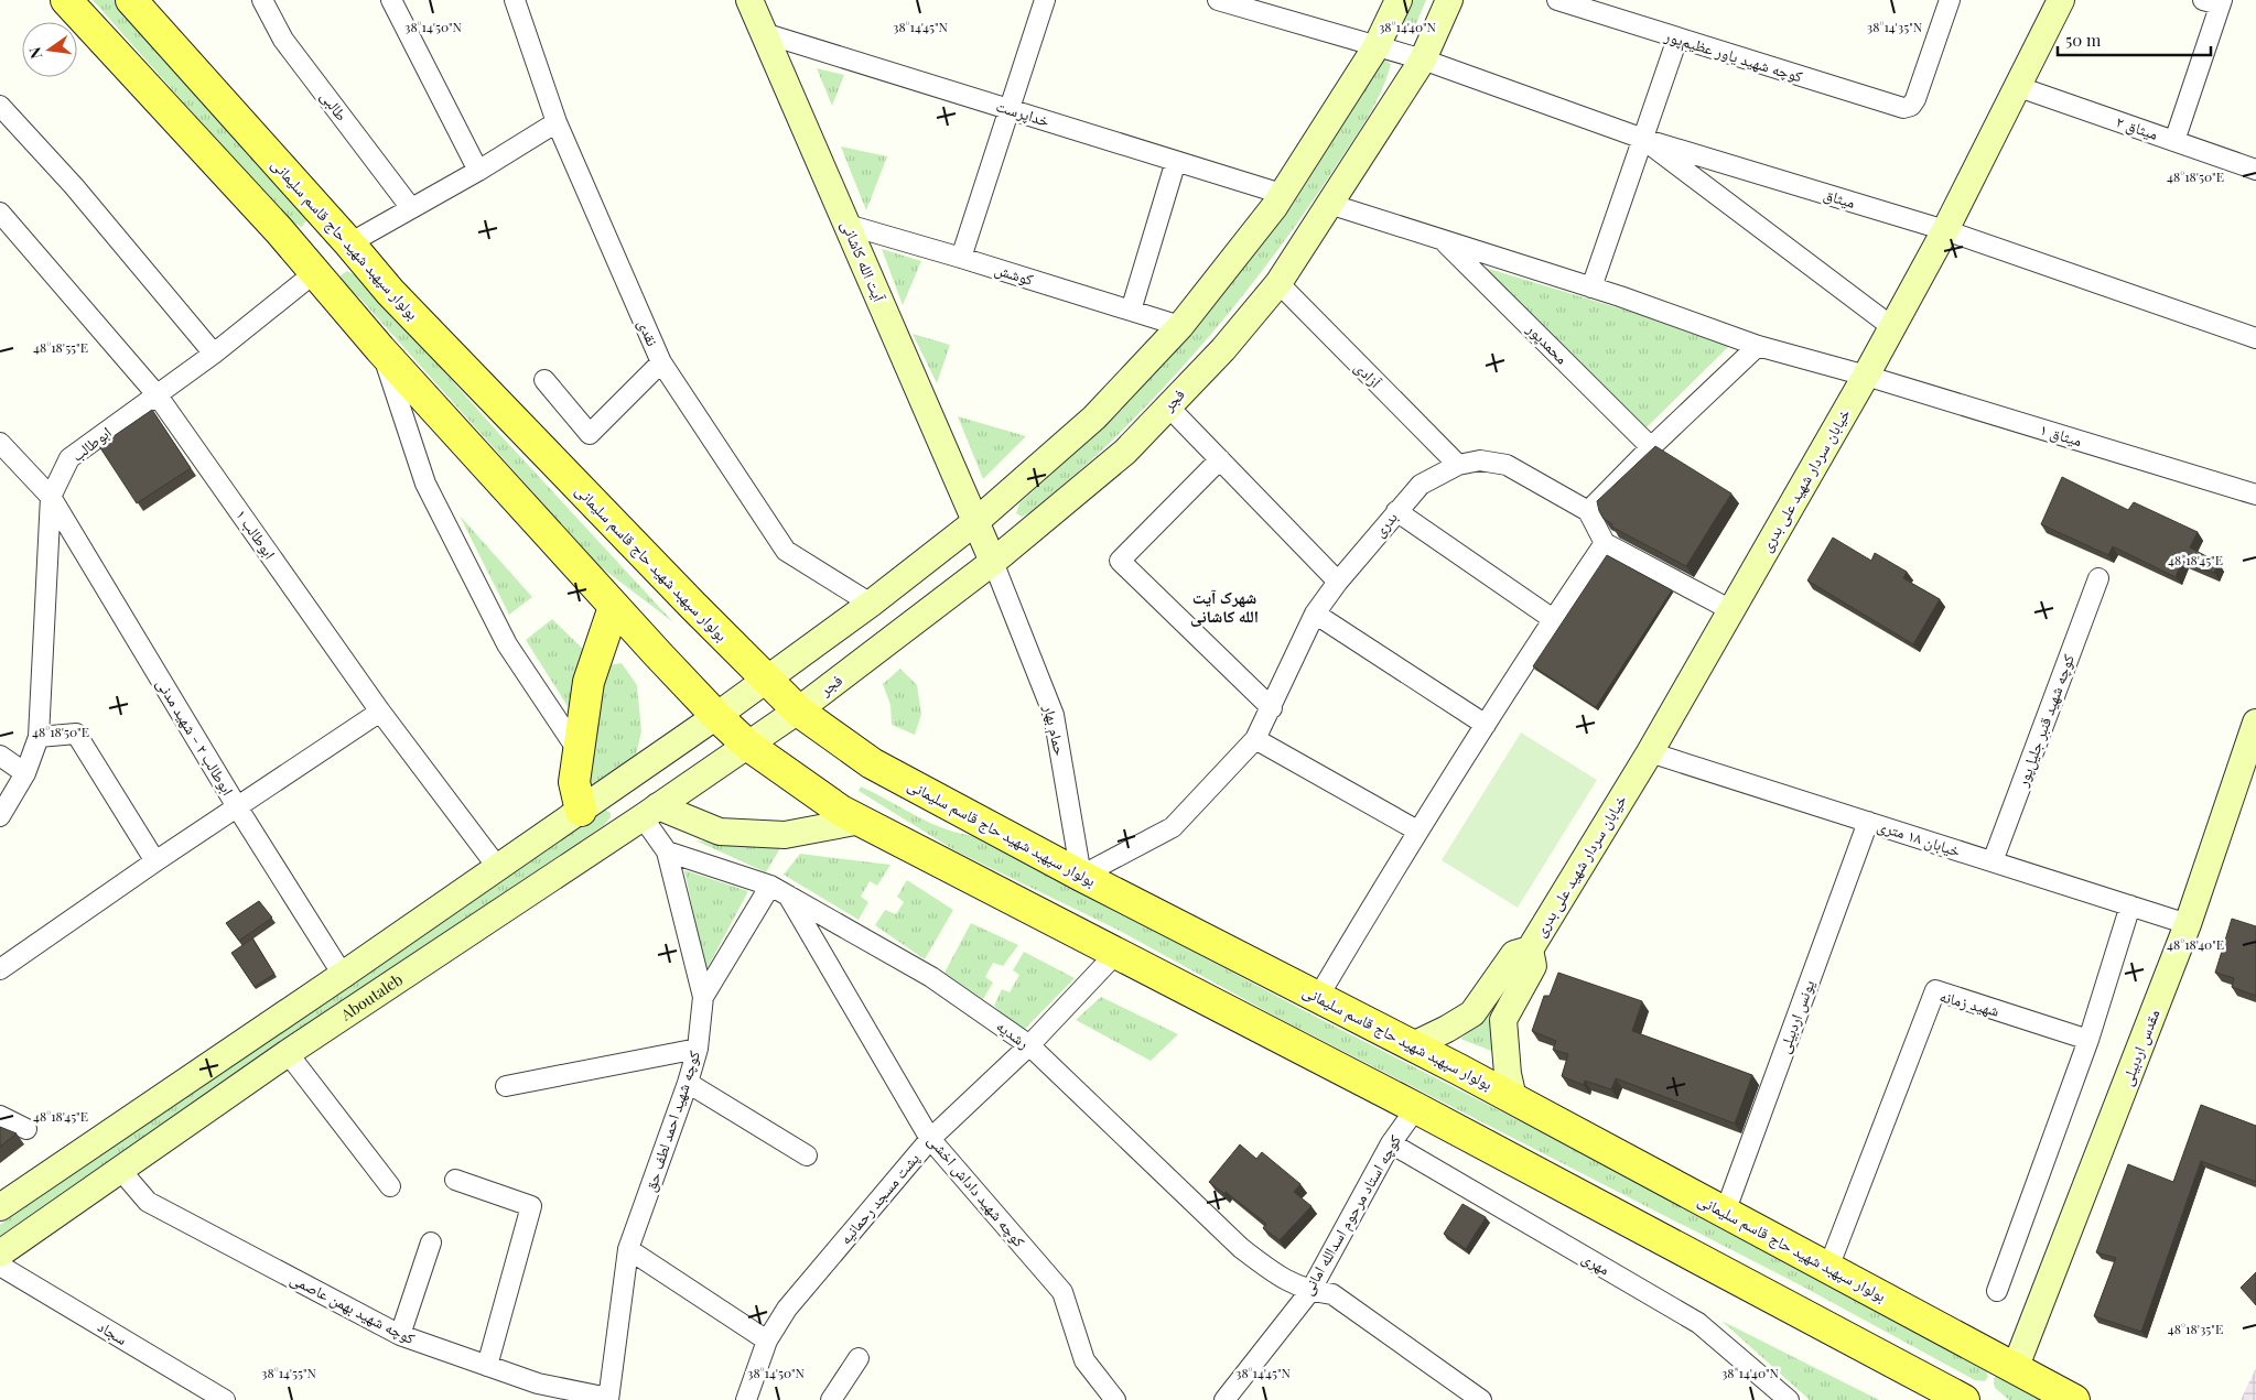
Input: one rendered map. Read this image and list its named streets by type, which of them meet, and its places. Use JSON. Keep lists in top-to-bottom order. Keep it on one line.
{"streets":{"main road":["بولوار سپهبد شهید حاج قاسم سلیمانی","آیت الله کاشانی","فجر","خیابان سردار شهید علی بدری","Aboutaleb","مقدس اردبیلی"],"street":["کوچه شهید یاور عظیم‌پور","طالبی","خداپرست","میثاق ۲","میثاق","کوشش","نقدی","محمدپور","آزادی","میثاق ۱","ابوطالب","بدری","ابوطالب ۱","کوچه شهید قنبر جلیل‌پور","حمام بهار","ابوطالب ۲ - شهید مدنی","خیابان ۱۸ متری","شهید زمانه","یونس اردبیلی","رشدیه","کوچه شهید احمد لطف حق","کوچه شهید داداش اخشی","پشت مسجد رحمانیه","کوچه استاد مرحوم اسدالله امانی","مهری","کوچه شهید بهمن عاصمی","سجاد"]},"crossings":[["خداپرست","آیت الله کاشانی"],["میثاق ۲","خیابان سردار شهید علی بدری"],["میثاق","فجر"],["میثاق","خیابان سردار شهید علی بدری"],["بولوار سپهبد شهید حاج قاسم سلیمانی","فجر"],["بولوار سپهبد شهید حاج قاسم سلیمانی","خیابان سردار شهید علی بدری"],["بولوار سپهبد شهید حاج قاسم سلیمانی","بدری"],["بولوار سپهبد شهید حاج قاسم سلیمانی","حمام بهار"],["بولوار سپهبد شهید حاج قاسم سلیمانی","شهید زمانه"],["بولوار سپهبد شهید حاج قاسم سلیمانی","یونس اردبیلی"],["بولوار سپهبد شهید حاج قاسم سلیمانی","مقدس اردبیلی"],["آیت الله کاشانی","کوشش"],["آیت الله کاشانی","فجر"],["آیت الله کاشانی","حمام بهار"],["آزادی","فجر"],["آزادی","بدری"],["فجر","حمام بهار"],["فجر","Aboutaleb"],["میثاق ۱","خیابان سردار شهید علی بدری"],["ابوطالب","ابوطالب ۱"],["ابوطالب","ابوطالب ۲ - شهید مدنی"],["خیابان سردار شهید علی بدری","خیابان ۱۸ متری"],["بدری","حمام بهار"],["کوچه شهید قنبر جلیل‌پور","خیابان ۱۸ متری"],["خیابان ۱۸ متری","یونس اردبیلی"],["خیابان ۱۸ متری","مقدس اردبیلی"],["Aboutaleb","کوچه شهید احمد لطف حق"],["Aboutaleb","کوچه شهید بهمن عاصمی"],["رشدیه","کوچه شهید احمد لطف حق"],["رشدیه","کوچه شهید داداش اخشی"],["رشدیه","پشت مسجد رحمانیه"],["رشدیه","کوچه استاد مرحوم اسدالله امانی"],["کوچه شهید احمد لطف حق","کوچه شهید بهمن عاصمی"],["کوچه شهید داداش اخشی","پشت مسجد رحمانیه"],["کوچه استاد مرحوم اسدالله امانی","مهری"]],"districts":["شهرک آیت الله کاشانی"],"scale_bar":"50 m","north":"left","coordinates":["38°14'50\"N","38°14'45\"N","38°14'40\"N","38°14'35\"N","48°18'50\"E","48°18'55\"E","48°18'45\"E","48°18'40\"E","48°18'35\"E","38°14'55\"N"]}
